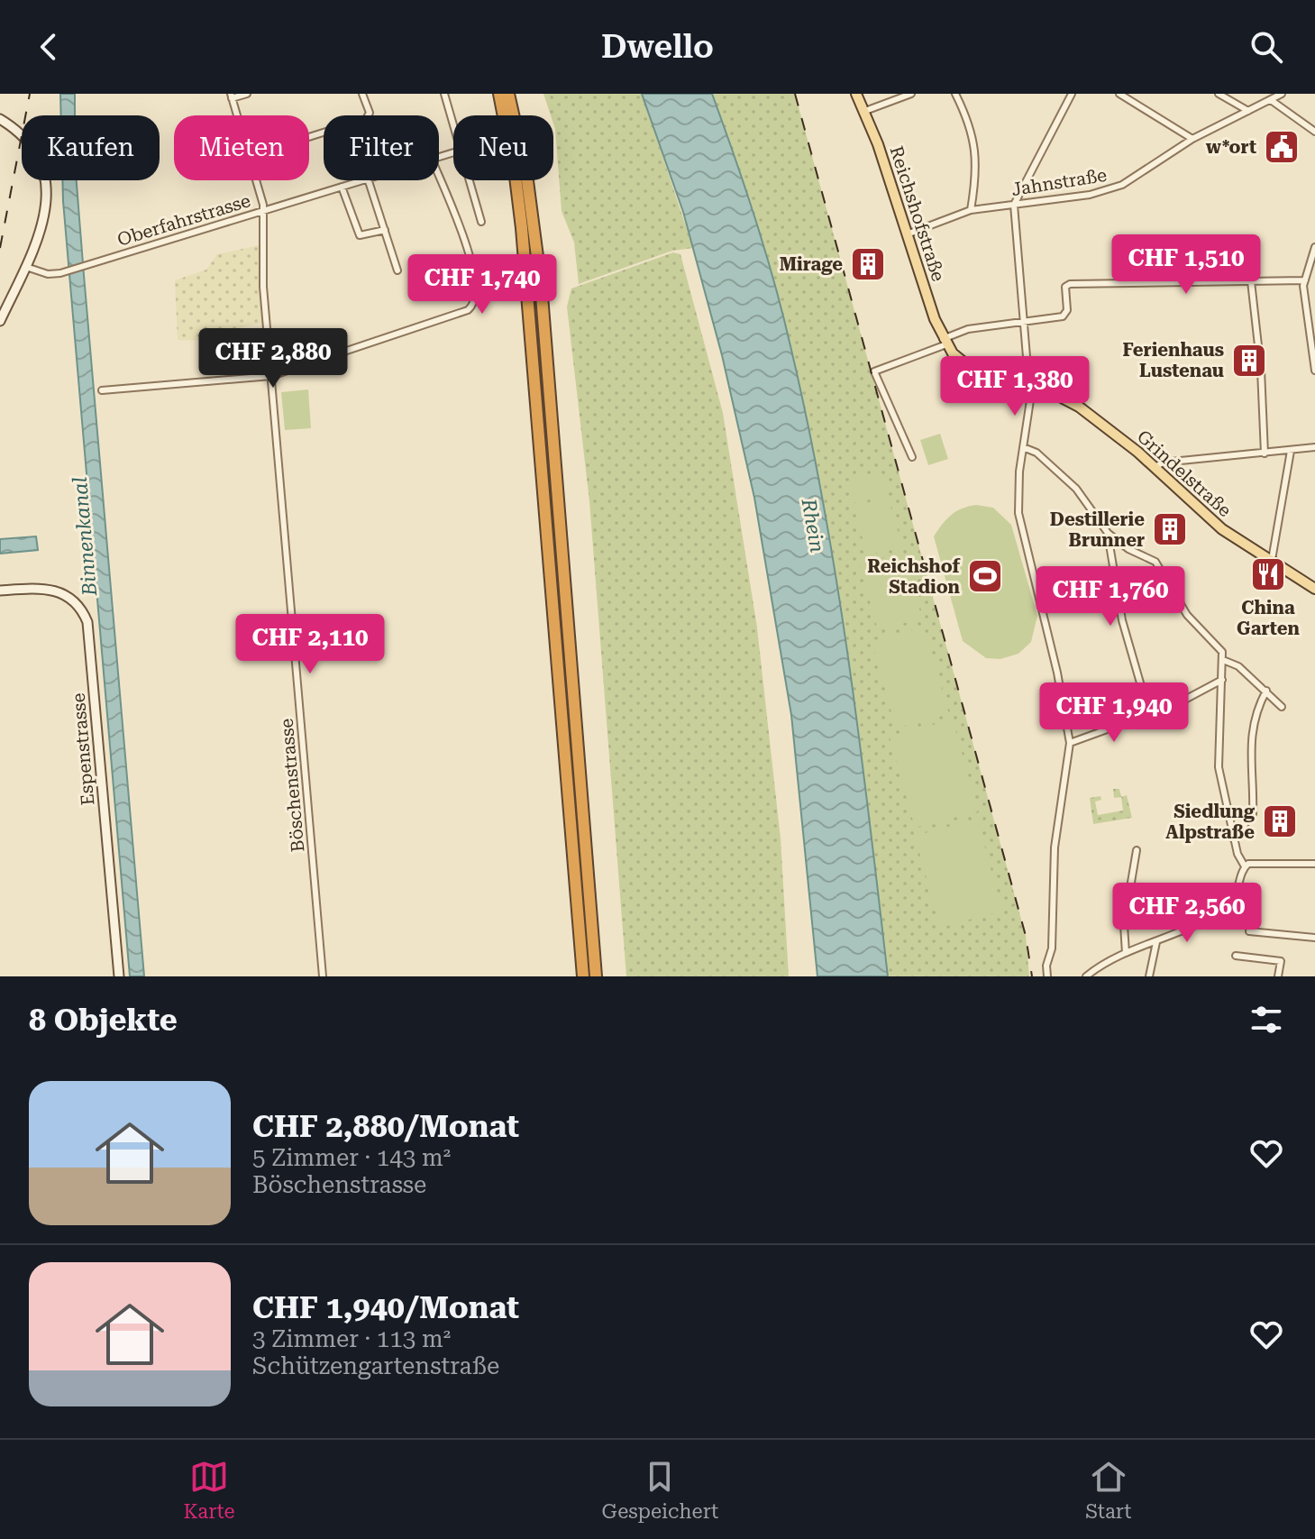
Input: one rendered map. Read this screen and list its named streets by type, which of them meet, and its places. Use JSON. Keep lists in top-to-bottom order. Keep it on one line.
{"streets":{"main road":["Reichshofstraße","Grindelstraße"],"street":["Jahnstraße","Oberfahrstrasse","Espenstrasse","Böschenstrasse"]},"crossings":[["Jahnstraße","Reichshofstraße"],["Reichshofstraße","Grindelstraße"],["Oberfahrstrasse","Böschenstrasse"]],"water":["Rhein","Binnenkanal"],"places":{"public building":["w*ort"],"building":["Mirage","Ferienhaus Lustenau","Destillerie Brunner","Siedlung Alpstraße"],"restaurant":["China Garten"],"sports":["Reichshof Stadion"]},"page":{"header":"Dwello","chip":["Kaufen","Mieten","Filter","Neu"],"price":["CHF 1,510","CHF 1,740","CHF 2,880","CHF 1,380","CHF 1,760","CHF 2,110","CHF 1,940","CHF 2,560"],"heading":"8 Objekte","list":[{"name":"CHF 2,880/Monat","note":"5 Zimmer · 143 m² · Böschenstrasse"},{"name":"CHF 1,940/Monat","note":"3 Zimmer · 113 m² · Schützengartenstraße"}],"tabs":["Karte","Gespeichert","Start"]}}
